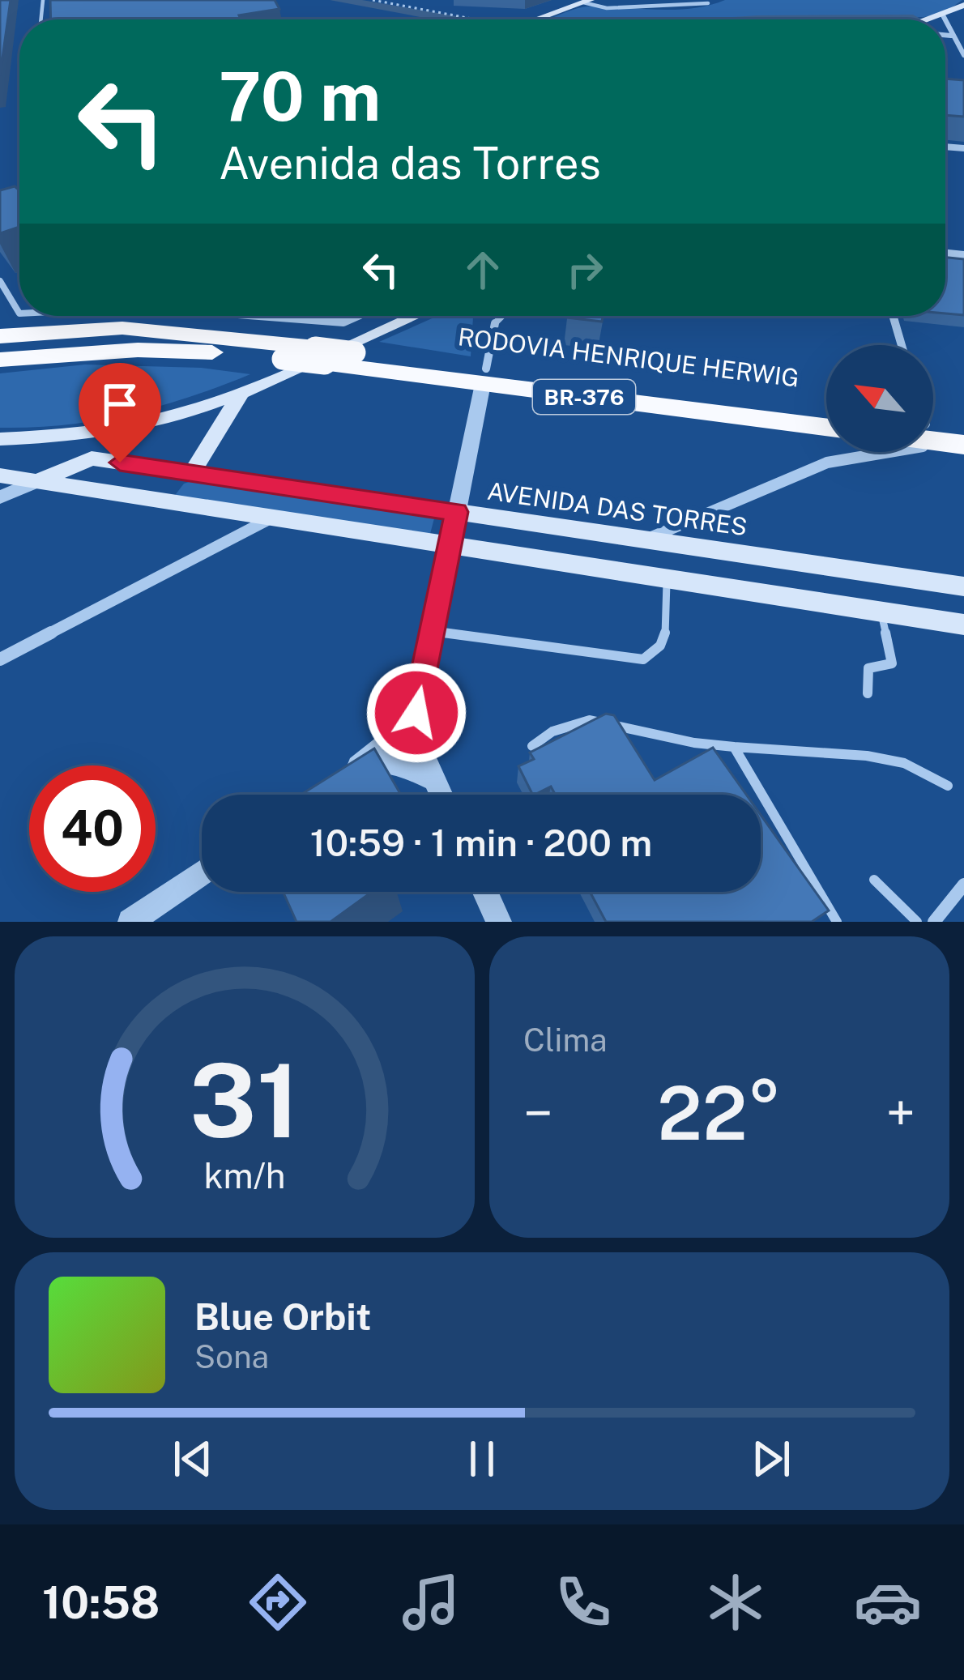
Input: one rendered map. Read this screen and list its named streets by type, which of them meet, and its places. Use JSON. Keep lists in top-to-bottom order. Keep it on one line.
{"streets":{"highway":["RODOVIA HENRIQUE HERWIG","BR-376"],"main road":["AVENIDA DAS TORRES"]},"north":"top left","page":{"turn":["70 m","Avenida das Torres"],"limit":"40","trip":"10:59 · 1 min · 200 m","tile":"Clima","heat":["−","22°","+"],"song":["Blue Orbit","Sona"],"tabs":"10:58","gauge":["31","km/h"]}}
